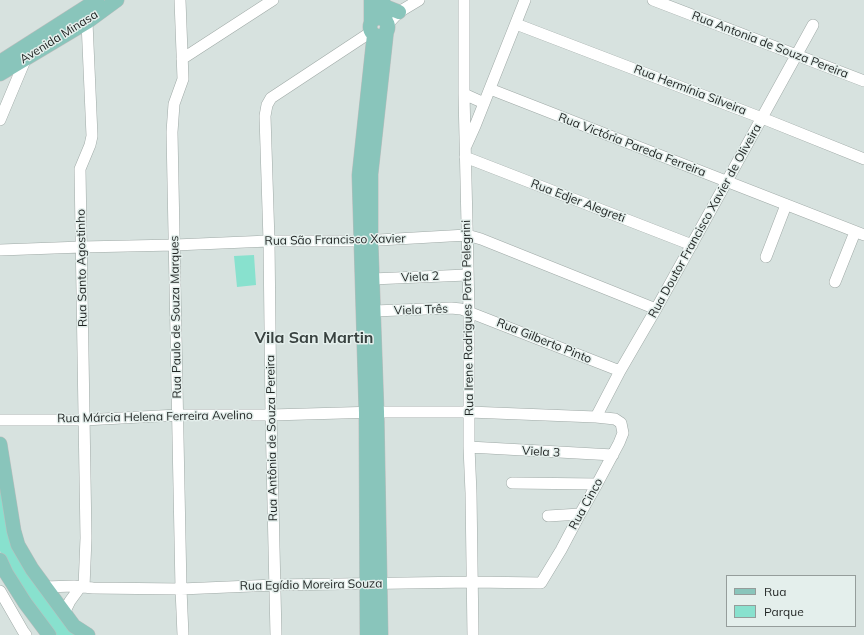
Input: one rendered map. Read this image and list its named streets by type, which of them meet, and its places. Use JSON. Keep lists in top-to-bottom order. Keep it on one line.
{"streets":{"main road":["Avenida Minasa","Rua Santo Agostinho"],"street":["Rua Antonia de Souza Pereira","Rua Hermínia Silveira","Rua Victória Pareda Ferreira","Rua Edjer Alegreti","Rua Doutor Francisco Xavier de Oliveira","Rua São Francisco Xavier","Viela 2","Viela Três","Rua Paulo de Souza Marques","Rua Irene Rodrigues Porto Pelegrini","Rua Gilberto Pinto","Rua Márcia Helena Ferreira Avelino","Rua Antônia de Souza Pereira","Viela 3","Rua Cinco","Rua Egídio Moreira Souza"]},"crossings":[["Avenida Minasa","Rua Santo Agostinho"],["Rua Antonia de Souza Pereira","Rua Doutor Francisco Xavier de Oliveira"],["Rua Hermínia Silveira","Rua Doutor Francisco Xavier de Oliveira"],["Rua Victória Pareda Ferreira","Rua Doutor Francisco Xavier de Oliveira"],["Rua Edjer Alegreti","Rua Doutor Francisco Xavier de Oliveira"],["Rua Edjer Alegreti","Rua Irene Rodrigues Porto Pelegrini"],["Rua Doutor Francisco Xavier de Oliveira","Rua São Francisco Xavier"],["Rua Doutor Francisco Xavier de Oliveira","Rua Gilberto Pinto"],["Rua Doutor Francisco Xavier de Oliveira","Rua Márcia Helena Ferreira Avelino"],["Rua São Francisco Xavier","Rua Santo Agostinho"],["Rua São Francisco Xavier","Rua Paulo de Souza Marques"],["Rua São Francisco Xavier","Rua Irene Rodrigues Porto Pelegrini"],["Rua São Francisco Xavier","Rua Antônia de Souza Pereira"],["Rua Santo Agostinho","Rua Márcia Helena Ferreira Avelino"],["Rua Santo Agostinho","Rua Egídio Moreira Souza"],["Viela 2","Rua Irene Rodrigues Porto Pelegrini"],["Viela Três","Rua Irene Rodrigues Porto Pelegrini"],["Viela Três","Rua Gilberto Pinto"],["Rua Paulo de Souza Marques","Rua Márcia Helena Ferreira Avelino"],["Rua Paulo de Souza Marques","Rua Egídio Moreira Souza"],["Rua Irene Rodrigues Porto Pelegrini","Rua Gilberto Pinto"],["Rua Irene Rodrigues Porto Pelegrini","Rua Márcia Helena Ferreira Avelino"],["Rua Irene Rodrigues Porto Pelegrini","Viela 3"],["Rua Irene Rodrigues Porto Pelegrini","Rua Egídio Moreira Souza"],["Rua Márcia Helena Ferreira Avelino","Rua Antônia de Souza Pereira"],["Rua Márcia Helena Ferreira Avelino","Rua Cinco"],["Rua Antônia de Souza Pereira","Rua Egídio Moreira Souza"],["Viela 3","Rua Cinco"],["Rua Cinco","Rua Egídio Moreira Souza"]],"districts":["Vila San Martin"],"legend":["Rua","Parque"]}
